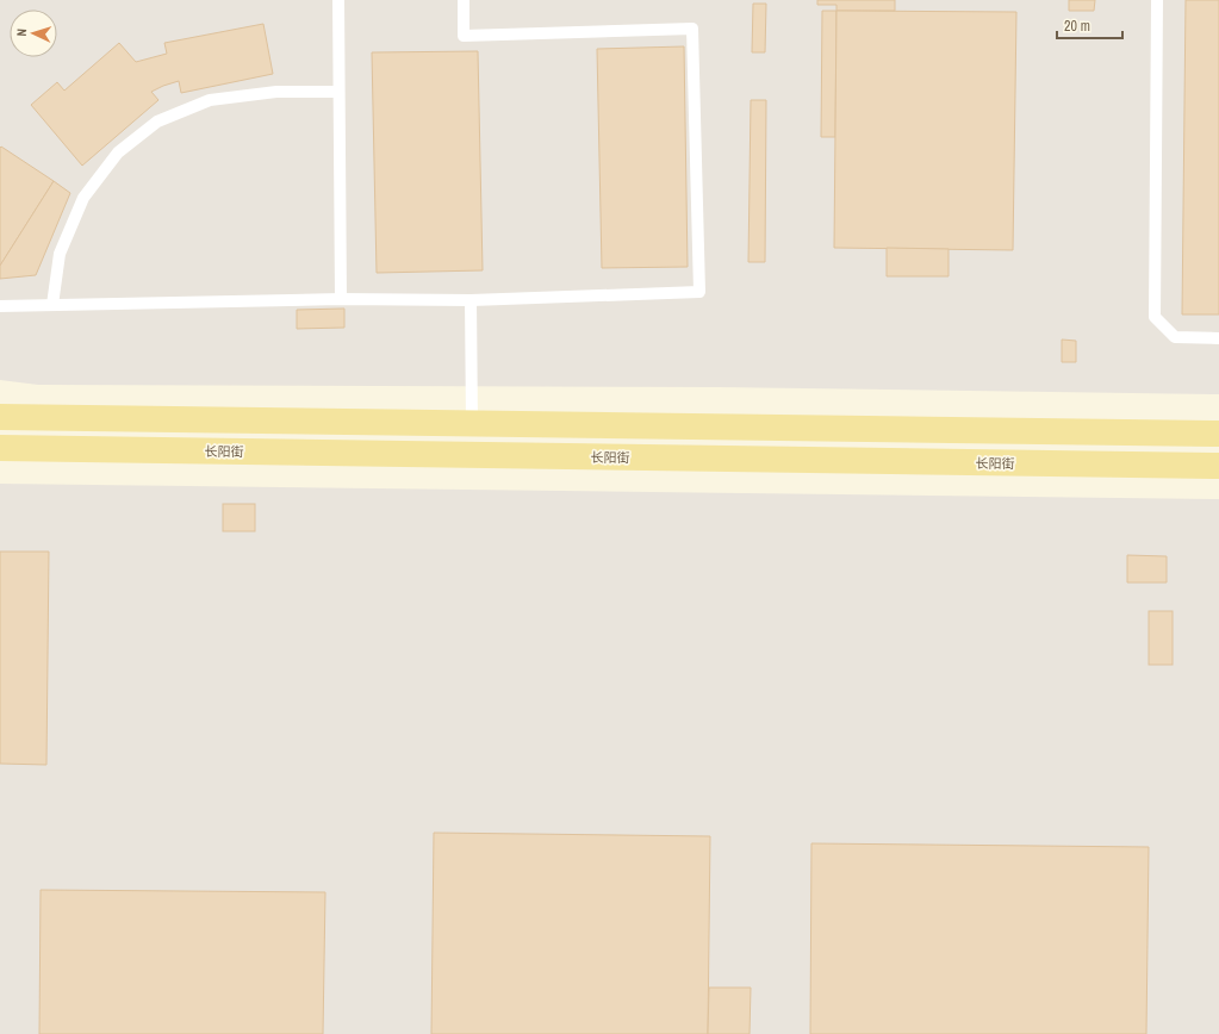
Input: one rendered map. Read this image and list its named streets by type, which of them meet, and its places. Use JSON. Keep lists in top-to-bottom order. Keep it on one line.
{"streets":{"main road":["长阳街"]},"scale_bar":"20 m","north":"left"}
